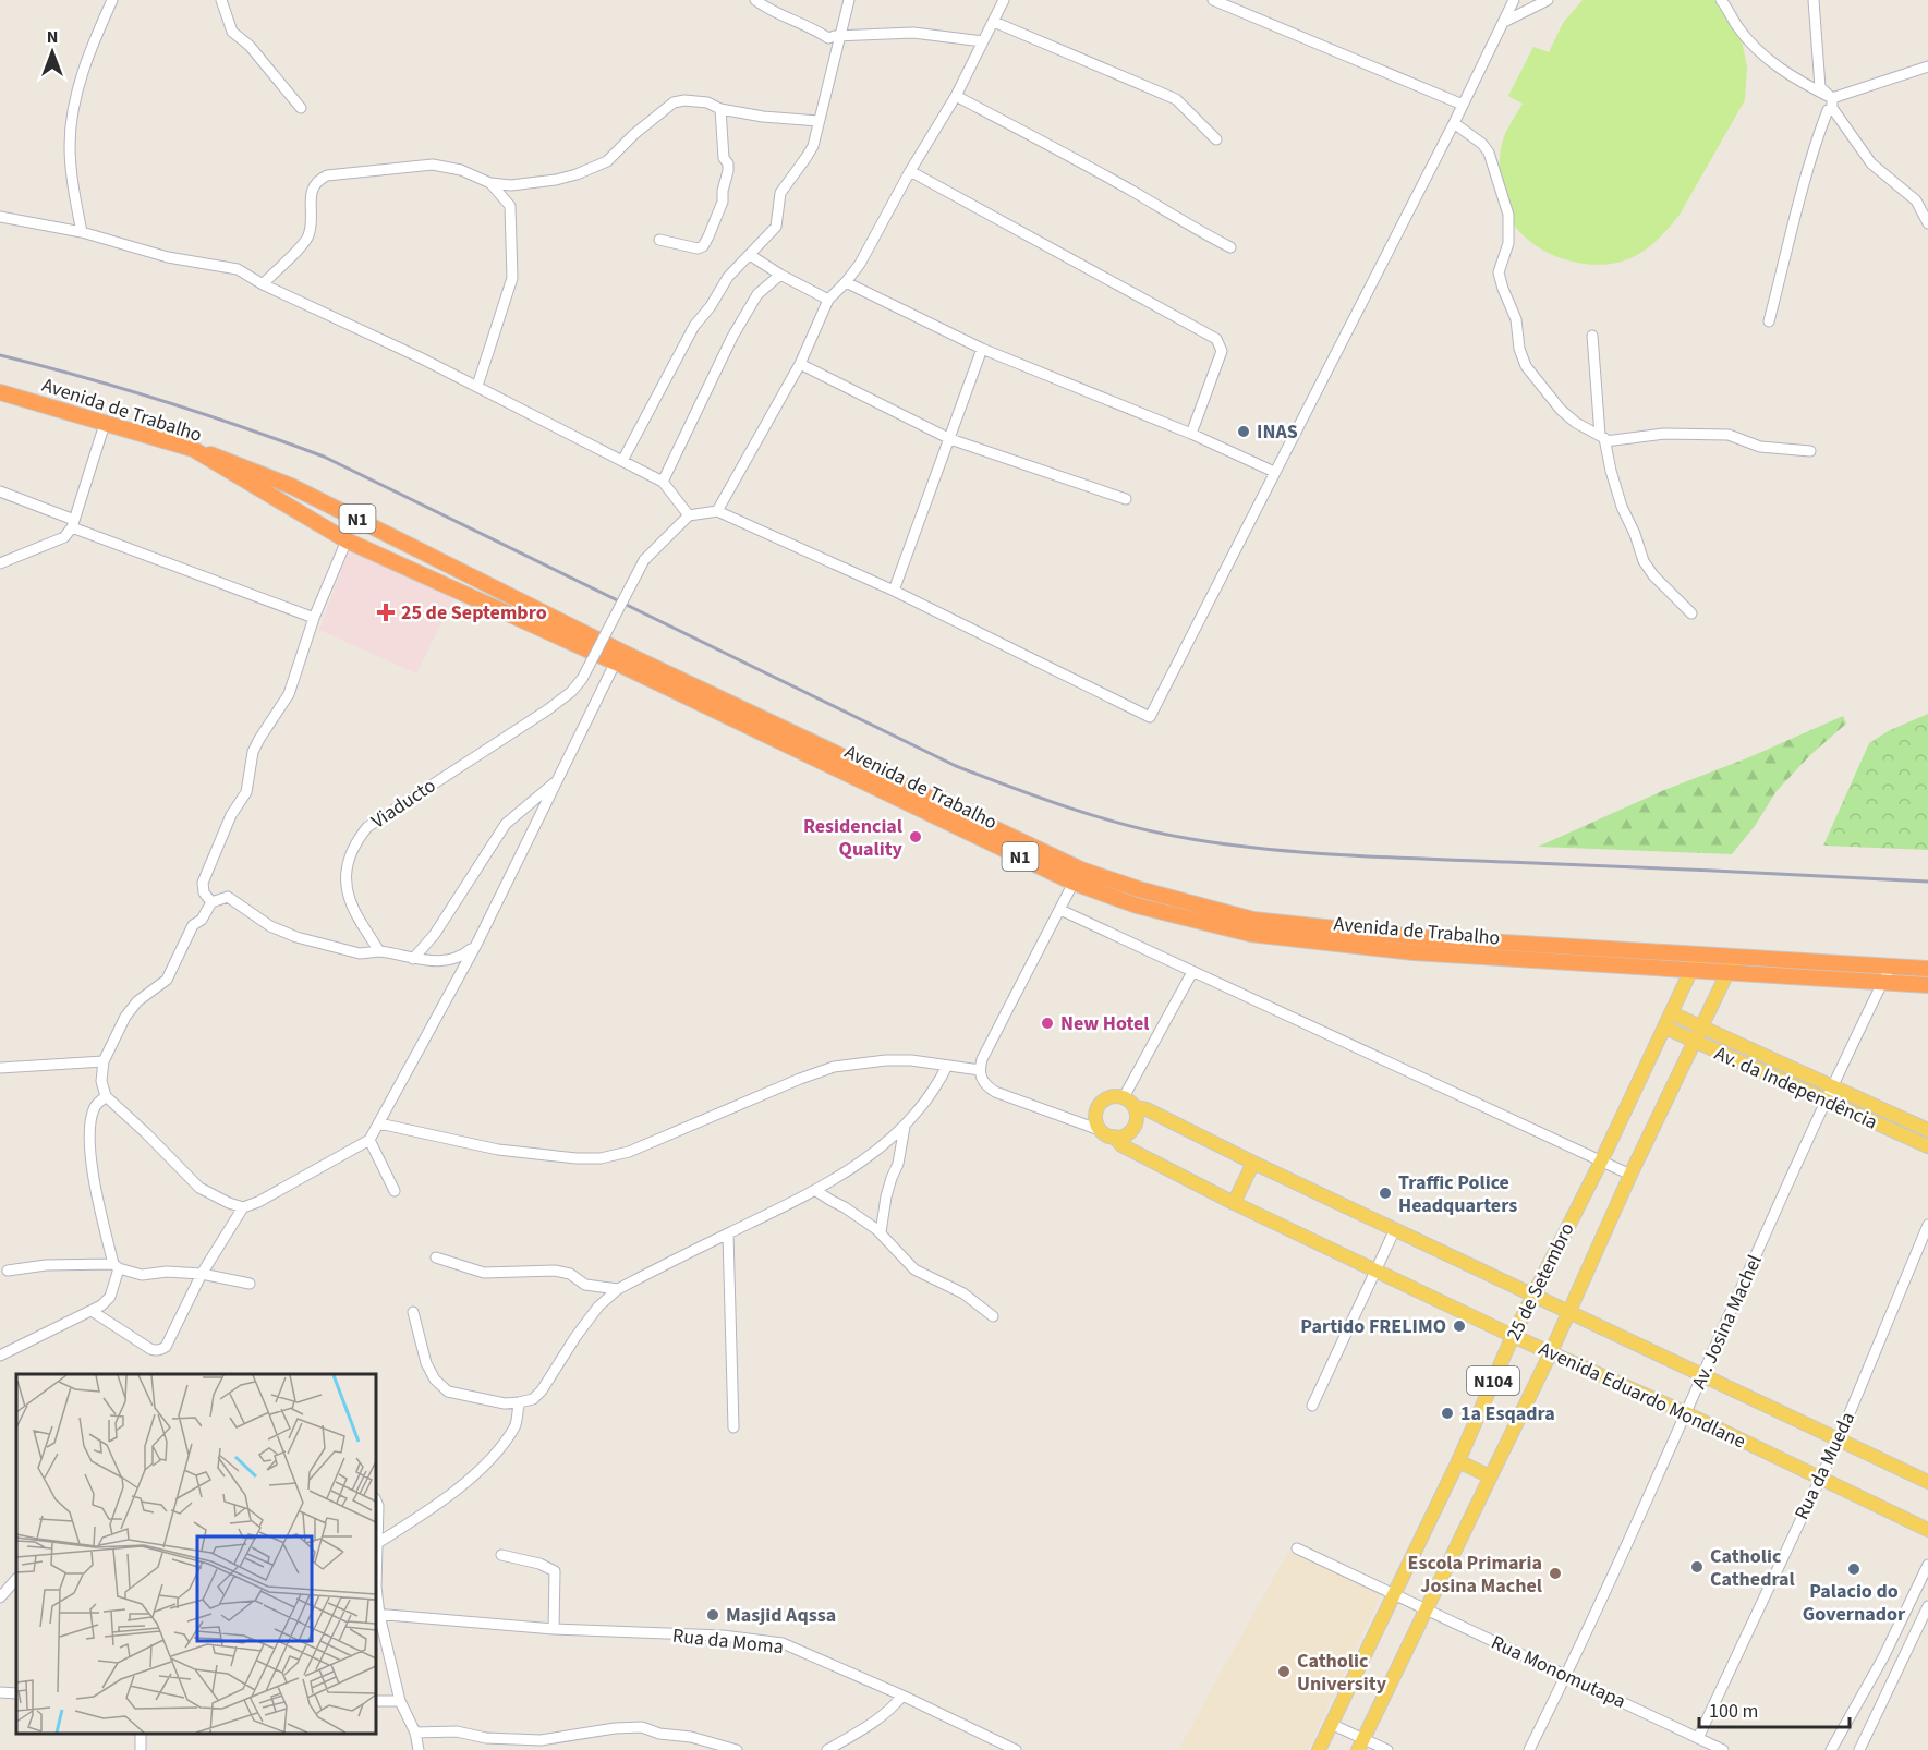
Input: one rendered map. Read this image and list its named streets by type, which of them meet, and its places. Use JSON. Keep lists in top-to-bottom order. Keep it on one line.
{"streets":{"highway":["Avenida de Trabalho","N1"],"main road":["Av. da Independência","25 de Setembro","N104","Avenida Eduardo Mondlane"],"street":["Viaducto","Av. Josina Machel","Rua da Mueda","Rua da Moma","Rua Monomutapa"]},"crossings":[["Avenida de Trabalho","25 de Setembro"],["Avenida de Trabalho","Av. Josina Machel"],["Avenida de Trabalho","N104"],["Av. da Independência","25 de Setembro"],["Av. da Independência","Av. Josina Machel"],["Av. da Independência","N104"],["25 de Setembro","N104"],["25 de Setembro","Avenida Eduardo Mondlane"],["25 de Setembro","Rua Monomutapa"],["Av. Josina Machel","Avenida Eduardo Mondlane"],["Av. Josina Machel","Rua Monomutapa"],["Avenida Eduardo Mondlane","Rua da Mueda"],["Rua da Mueda","Rua Monomutapa"]],"places":{"other":["INAS","Residencial Quality","New Hotel","Traffic Police Headquarters","Partido FRELIMO","1a Esqadra","Catholic Cathedral","Palacio do Governador","Escola Primaria Josina Machel","Masjid Aqssa","Catholic University"],"health":["25 de Septembro"]},"scale_bar":"100 m","north":"top"}
